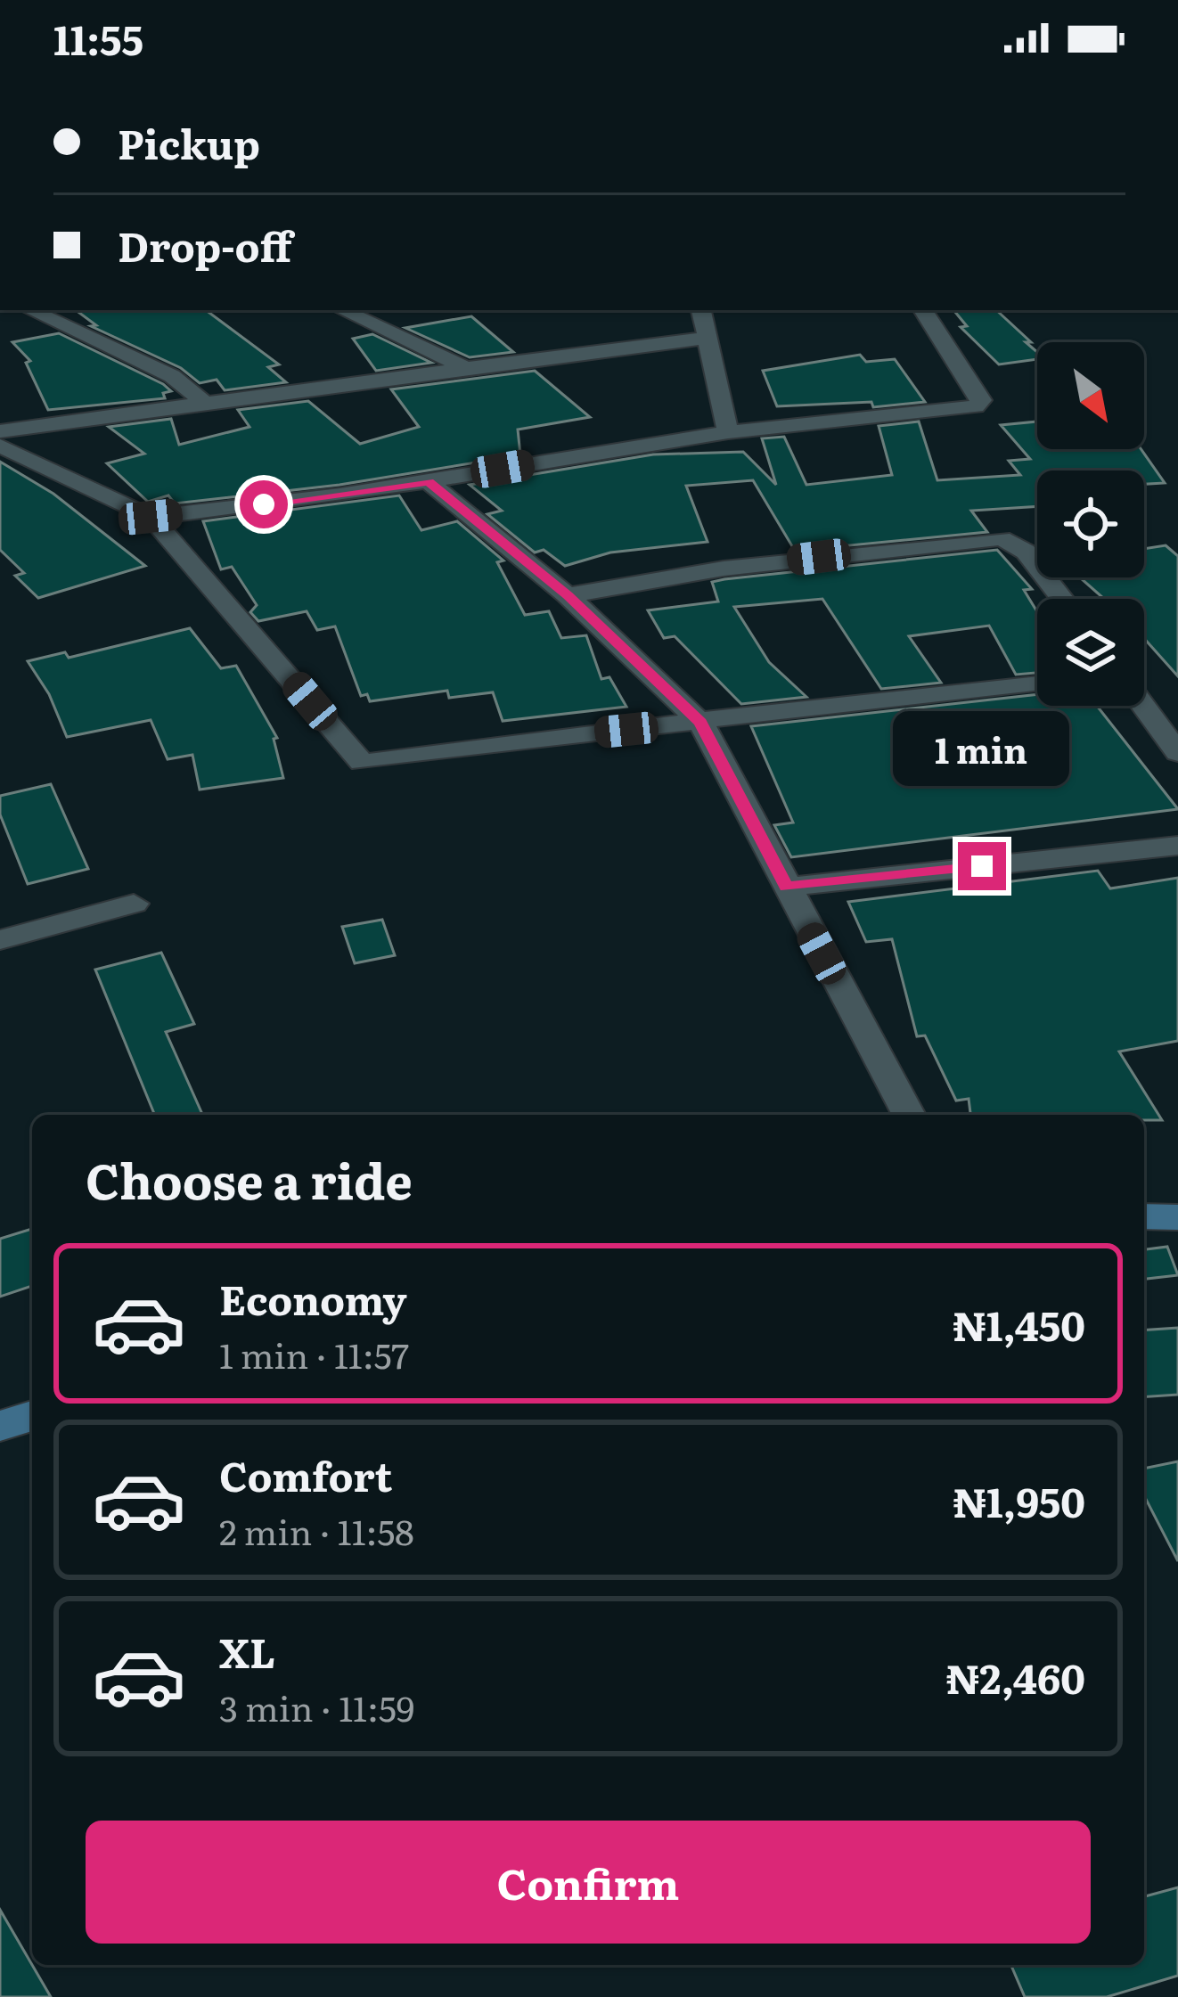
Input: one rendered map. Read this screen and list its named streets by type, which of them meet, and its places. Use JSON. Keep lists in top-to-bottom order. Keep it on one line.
{"north":"bottom right","page":{"status":"11:55","banner":["Pickup","Drop-off"],"bubble":"1 min","heading":"Choose a ride","list":[{"name":"Economy","note":"1 min · 11:57","value":"₦1,450"},{"name":"Comfort","note":"2 min · 11:58","value":"₦1,950"},{"name":"XL","note":"3 min · 11:59","value":"₦2,460"}],"buttons":"Confirm"}}
